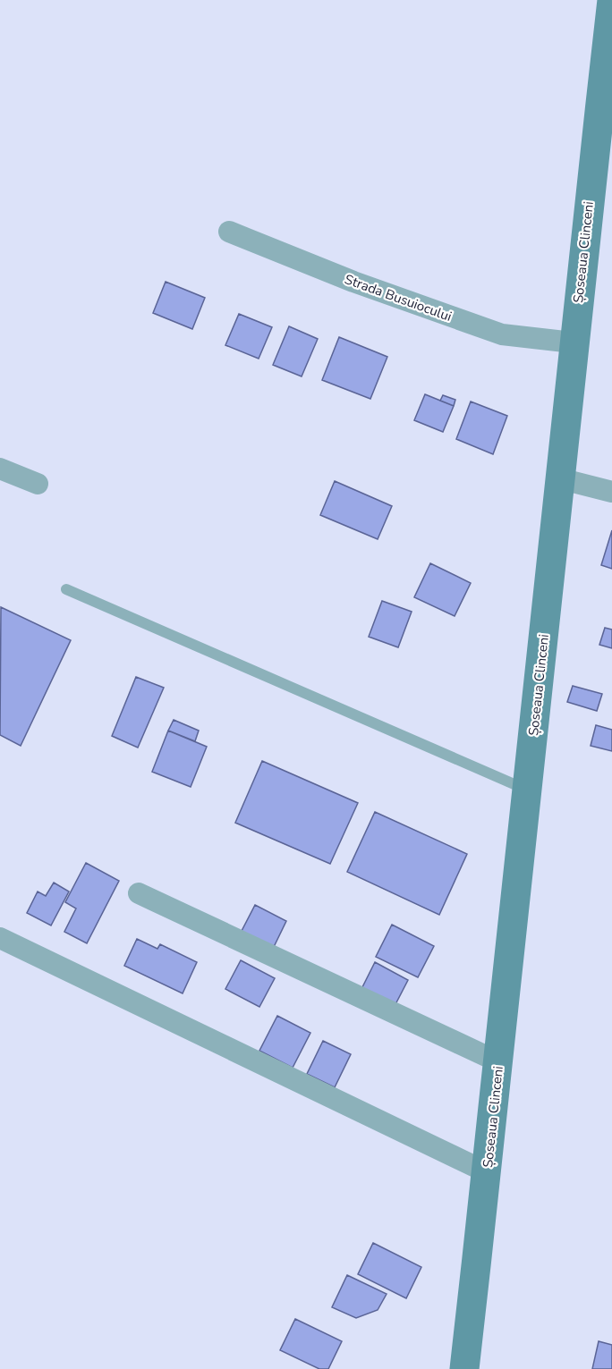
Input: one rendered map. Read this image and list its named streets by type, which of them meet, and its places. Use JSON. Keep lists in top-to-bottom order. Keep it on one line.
{"streets":{"main road":["Șoseaua Clinceni"],"street":["Strada Busuiocului"]},"crossings":[["Șoseaua Clinceni","Strada Busuiocului"]]}
